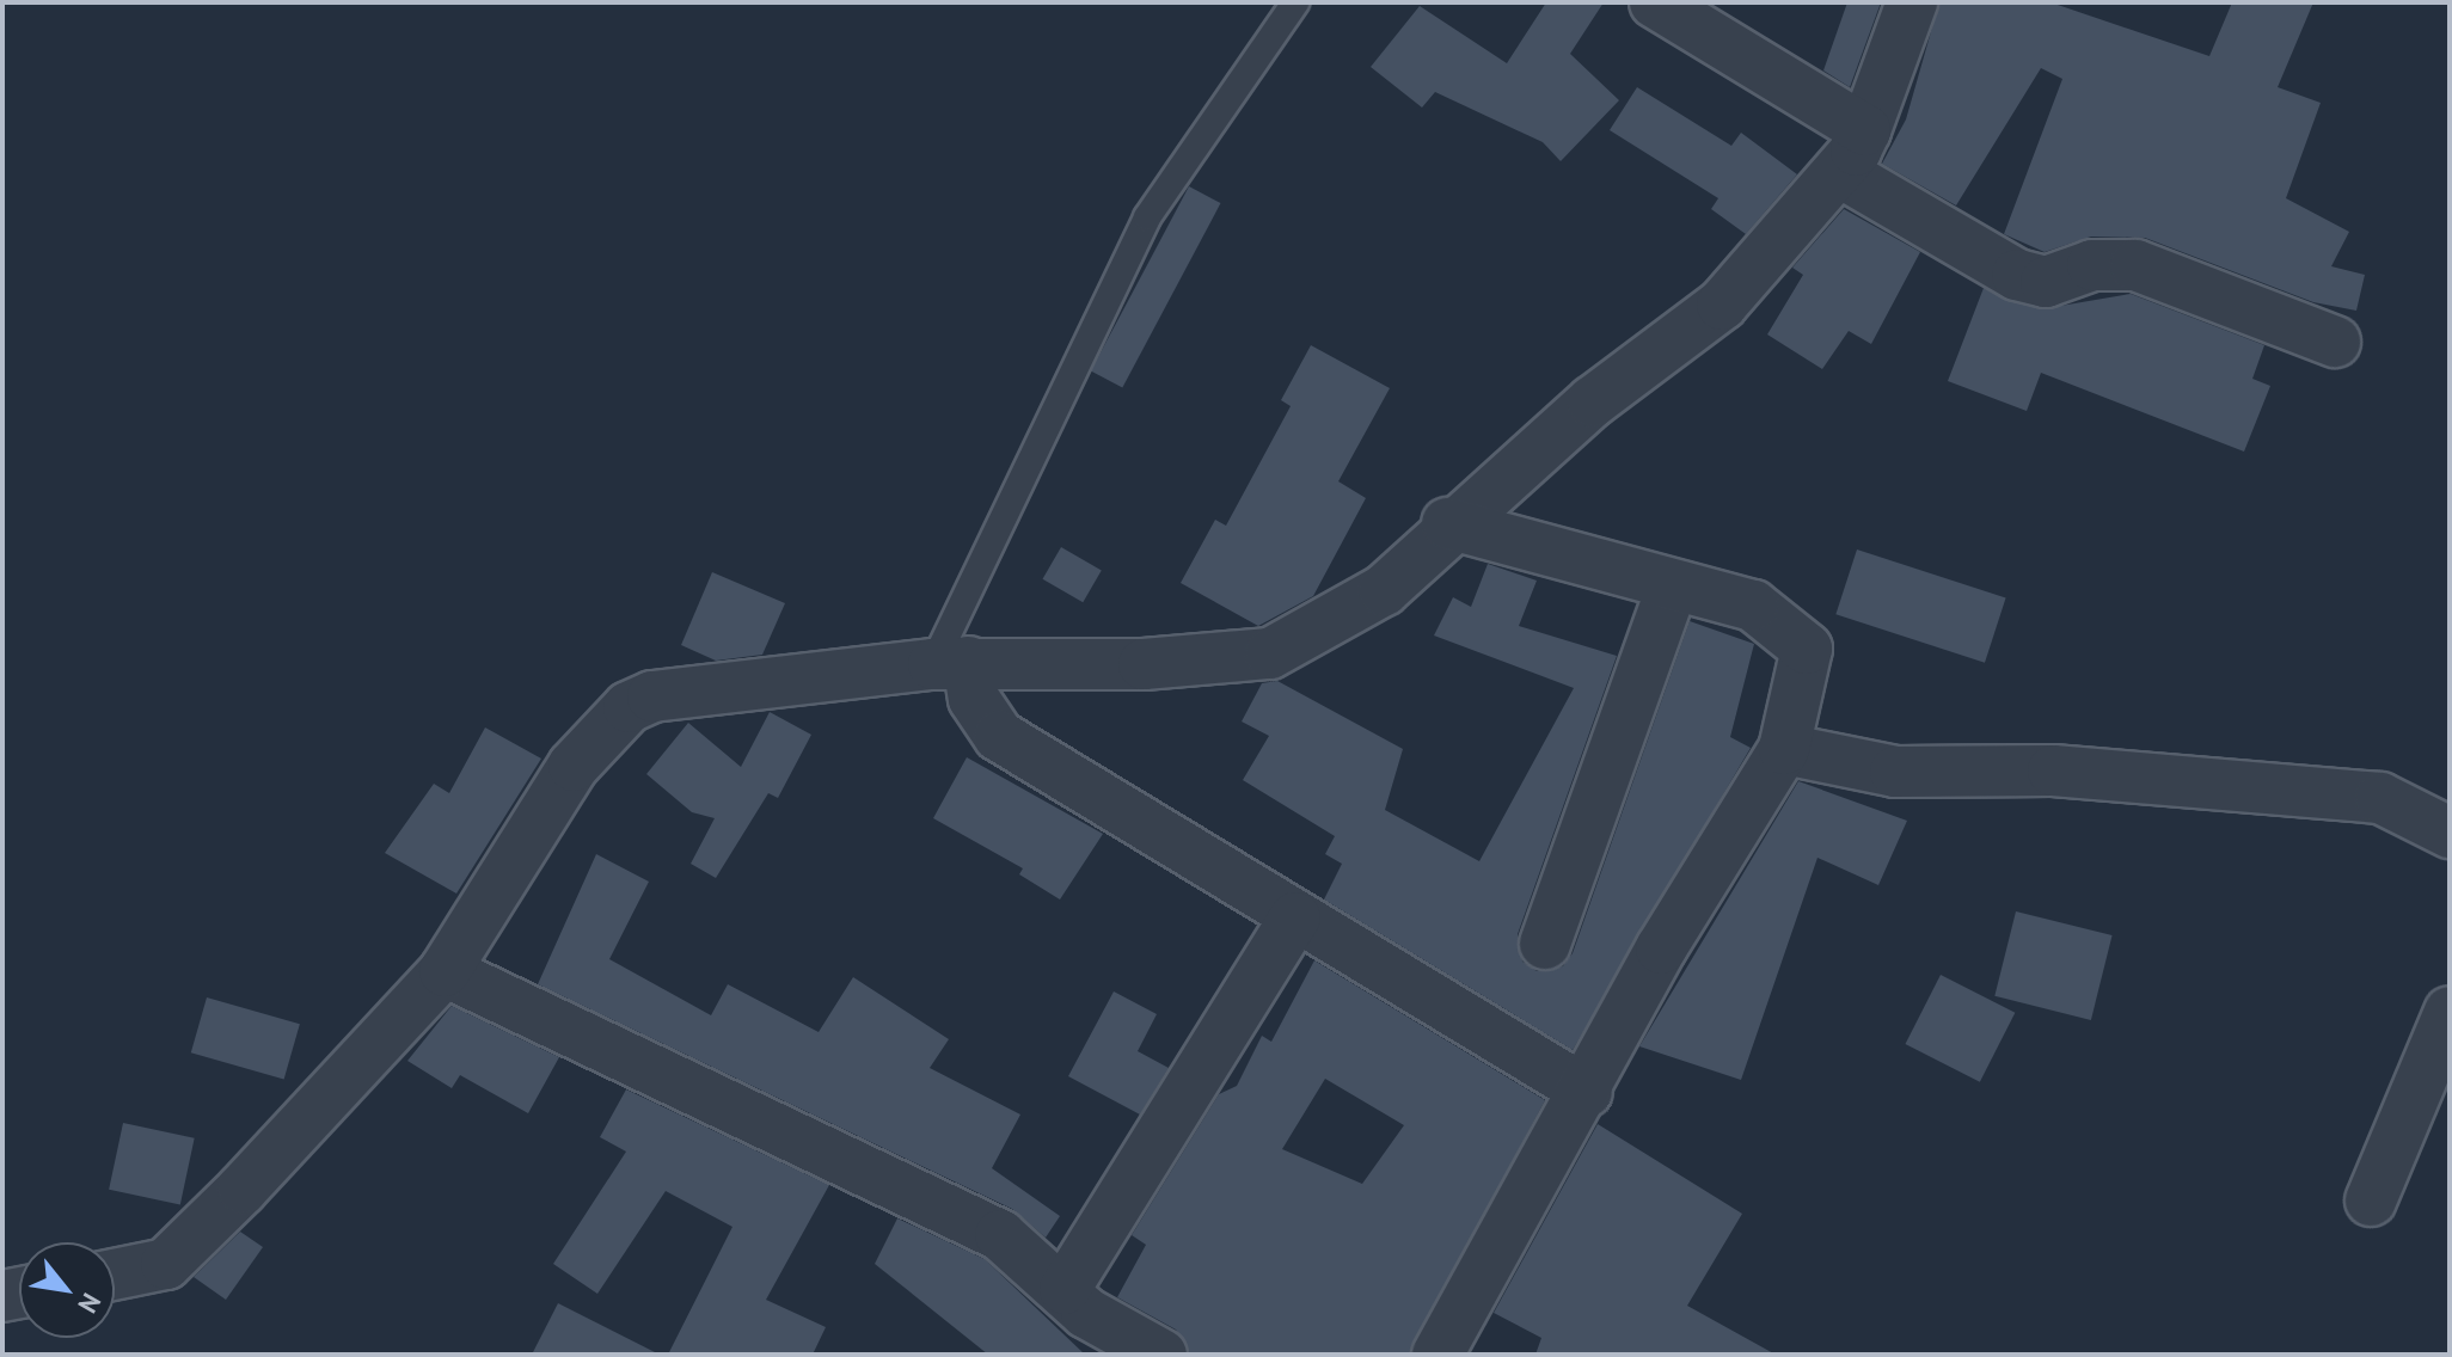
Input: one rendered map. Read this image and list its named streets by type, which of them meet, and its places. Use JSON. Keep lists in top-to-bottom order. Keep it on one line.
{"north":"bottom right"}
